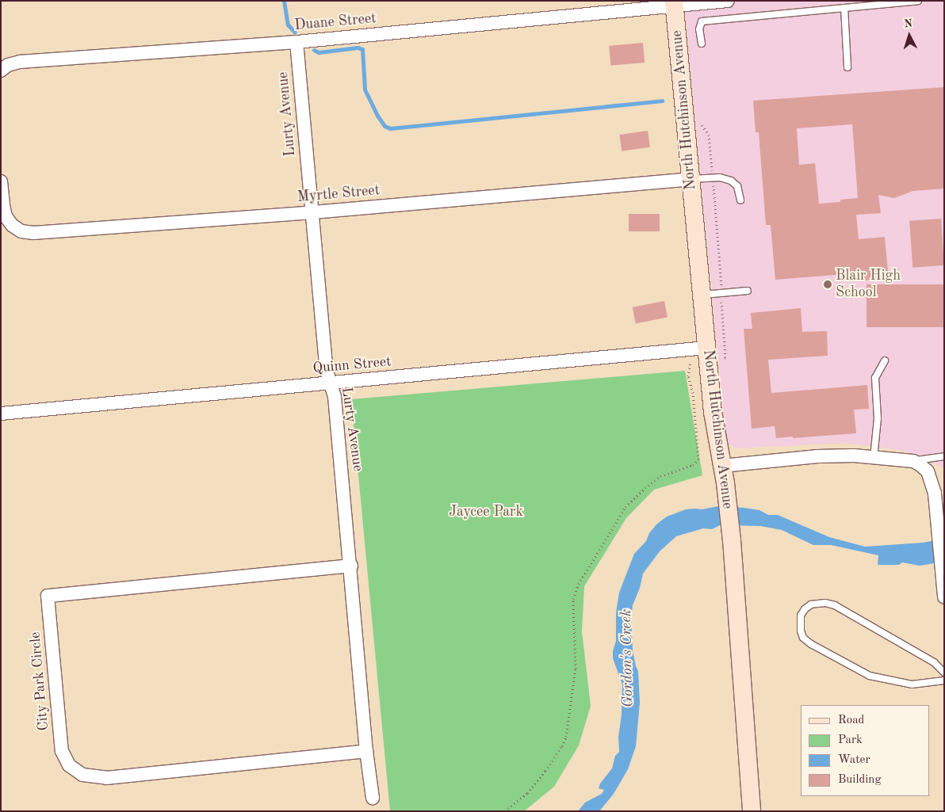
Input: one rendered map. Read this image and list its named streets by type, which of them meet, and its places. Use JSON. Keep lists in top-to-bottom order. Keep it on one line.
{"streets":{"main road":["North Hutchinson Avenue"],"street":["Duane Street","Lurty Avenue","Myrtle Street","Quinn Street","City Park Circle"]},"crossings":[["Duane Street","North Hutchinson Avenue"],["Duane Street","Lurty Avenue"],["North Hutchinson Avenue","Myrtle Street"],["North Hutchinson Avenue","Quinn Street"],["Lurty Avenue","Myrtle Street"],["Lurty Avenue","Quinn Street"],["Lurty Avenue","City Park Circle"]],"water":["Gordon's Creek"],"parks":["Jaycee Park"],"places":["Blair High School"],"legend":["Road","Park","Water","Building"],"north":"top"}
